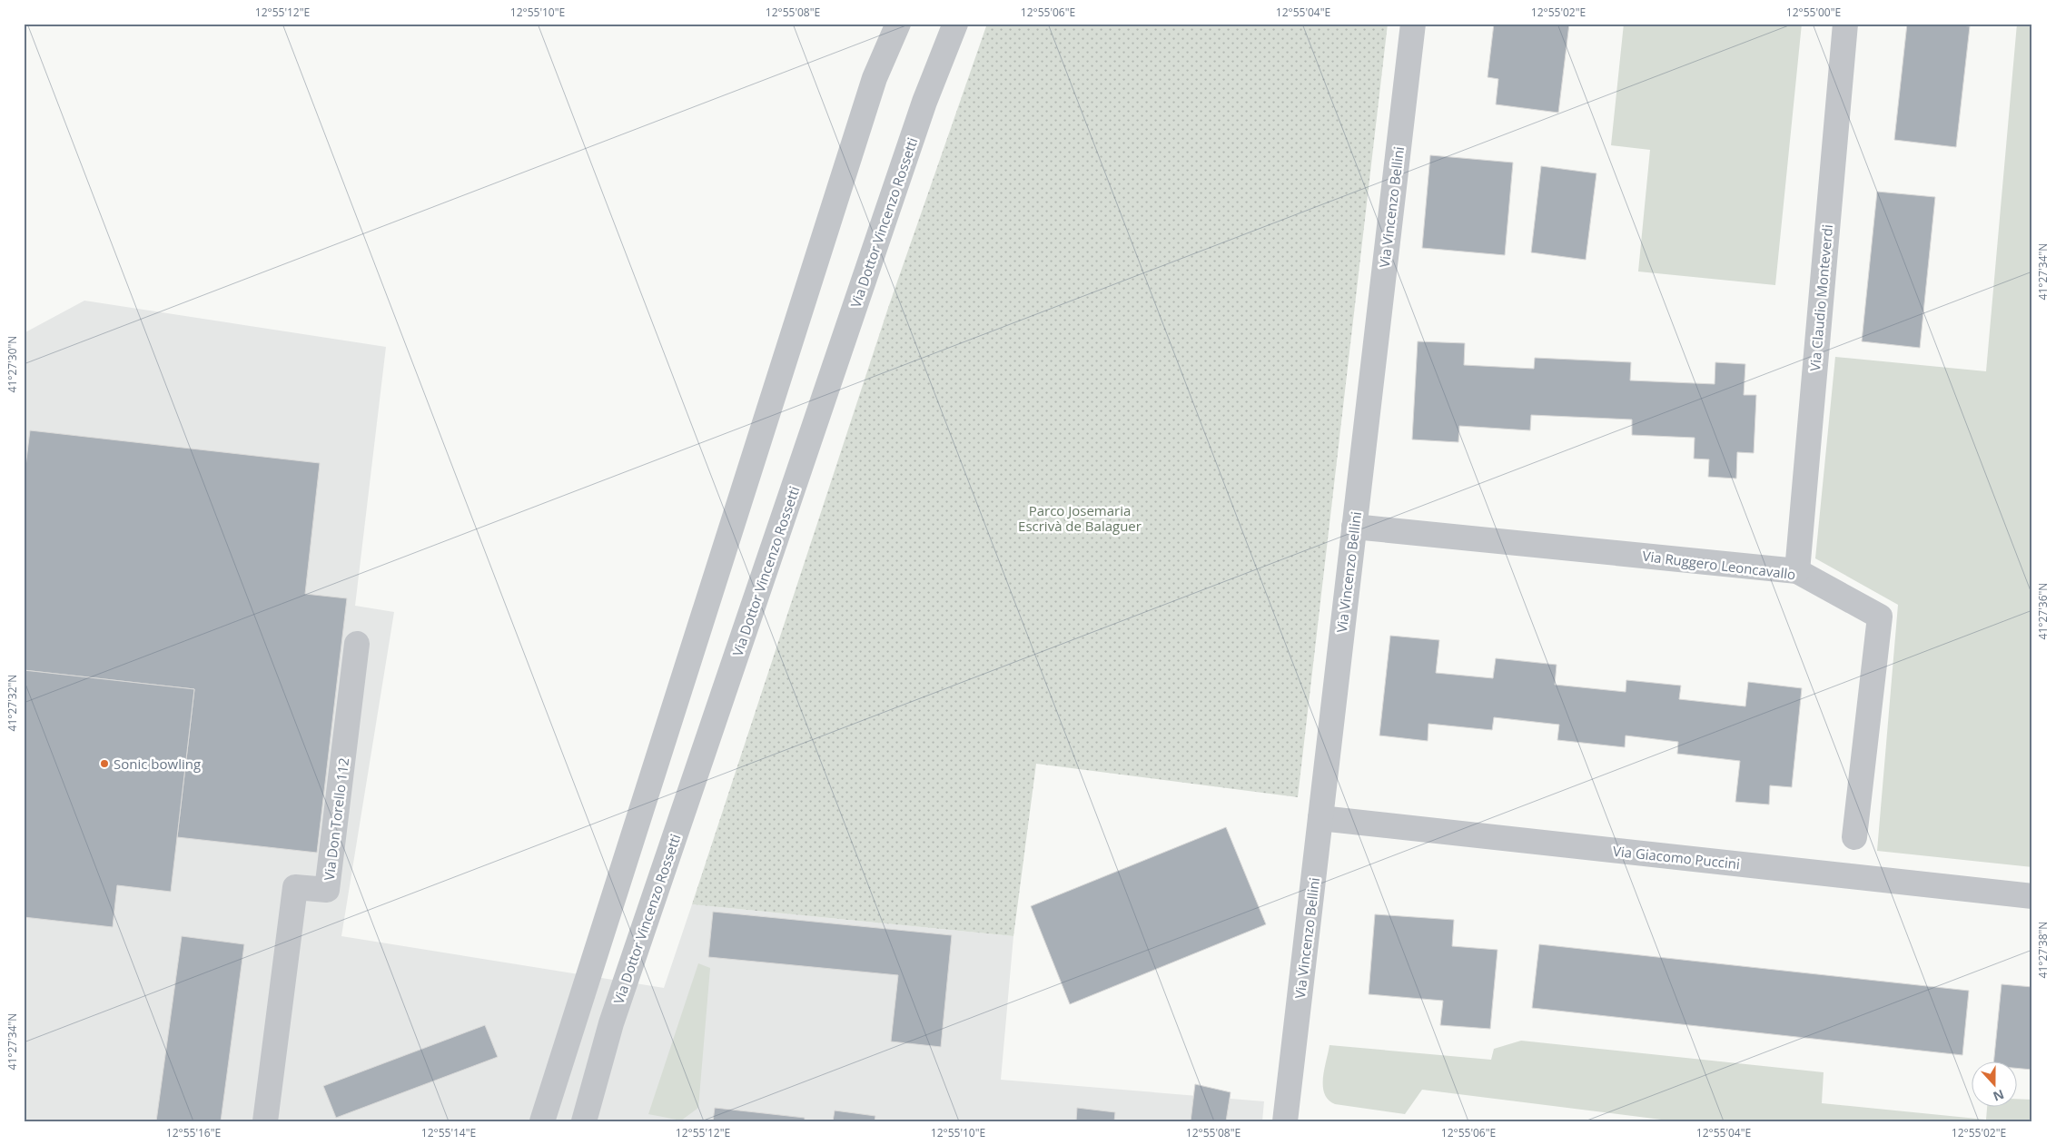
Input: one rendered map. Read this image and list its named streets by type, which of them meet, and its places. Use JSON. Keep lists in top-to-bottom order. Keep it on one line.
{"streets":{"street":["Via Vincenzo Bellini","Via Dottor Vincenzo Rossetti","Via Claudio Monteverdi","Via Ruggero Leoncavallo","Via Don Torello 112","Via Giacomo Puccini"]},"crossings":[["Via Vincenzo Bellini","Via Ruggero Leoncavallo"],["Via Vincenzo Bellini","Via Giacomo Puccini"],["Via Claudio Monteverdi","Via Ruggero Leoncavallo"]],"parks":["Parco Josemaria Escrivà de Balaguer"],"places":["Sonic bowling"],"north":"bottom","coordinates":["12°55'12\"E","12°55'10\"E","12°55'08\"E","12°55'06\"E","12°55'04\"E","12°55'02\"E","12°55'00\"E","41°27'34\"N","41°27'30\"N","41°27'36\"N","41°27'32\"N","41°27'38\"N","12°55'16\"E","12°55'14\"E"]}
